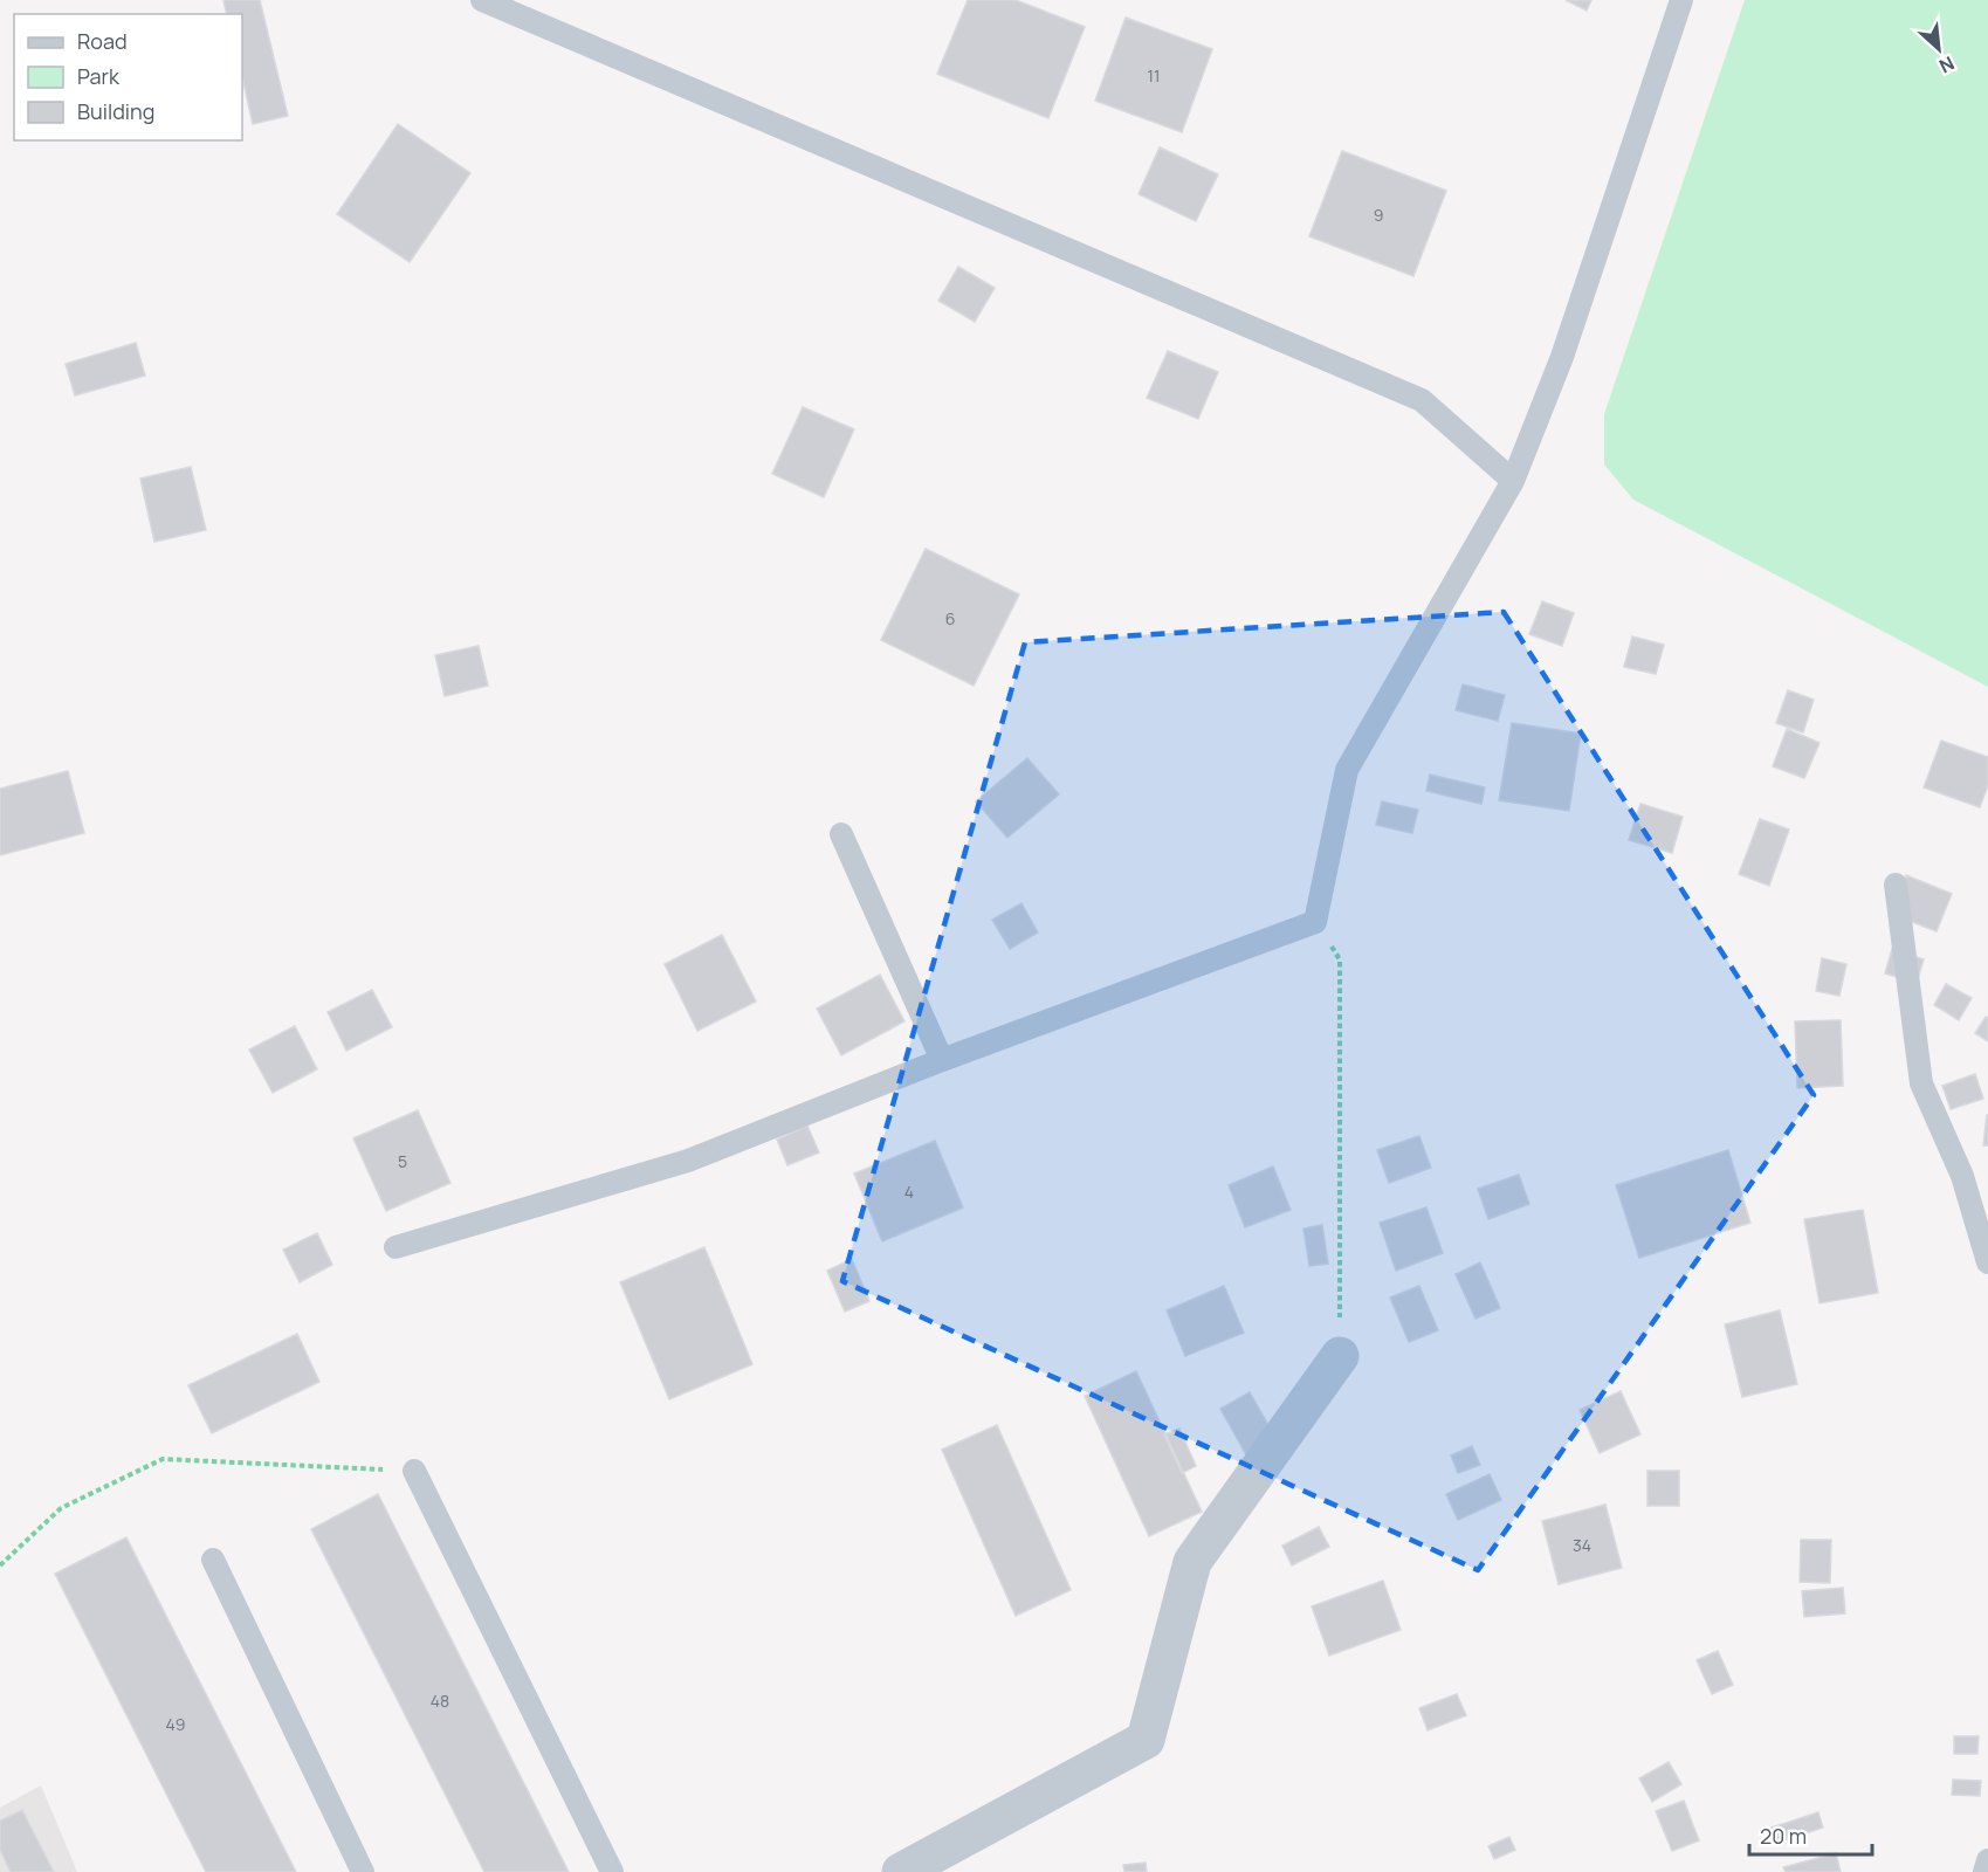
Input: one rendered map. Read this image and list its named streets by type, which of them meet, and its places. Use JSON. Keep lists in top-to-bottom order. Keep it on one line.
{"house_numbers":["11","9","6","5","4","34","48","49"],"legend":["Road","Park","Building"],"scale_bar":"20 m","north":"bottom right"}
